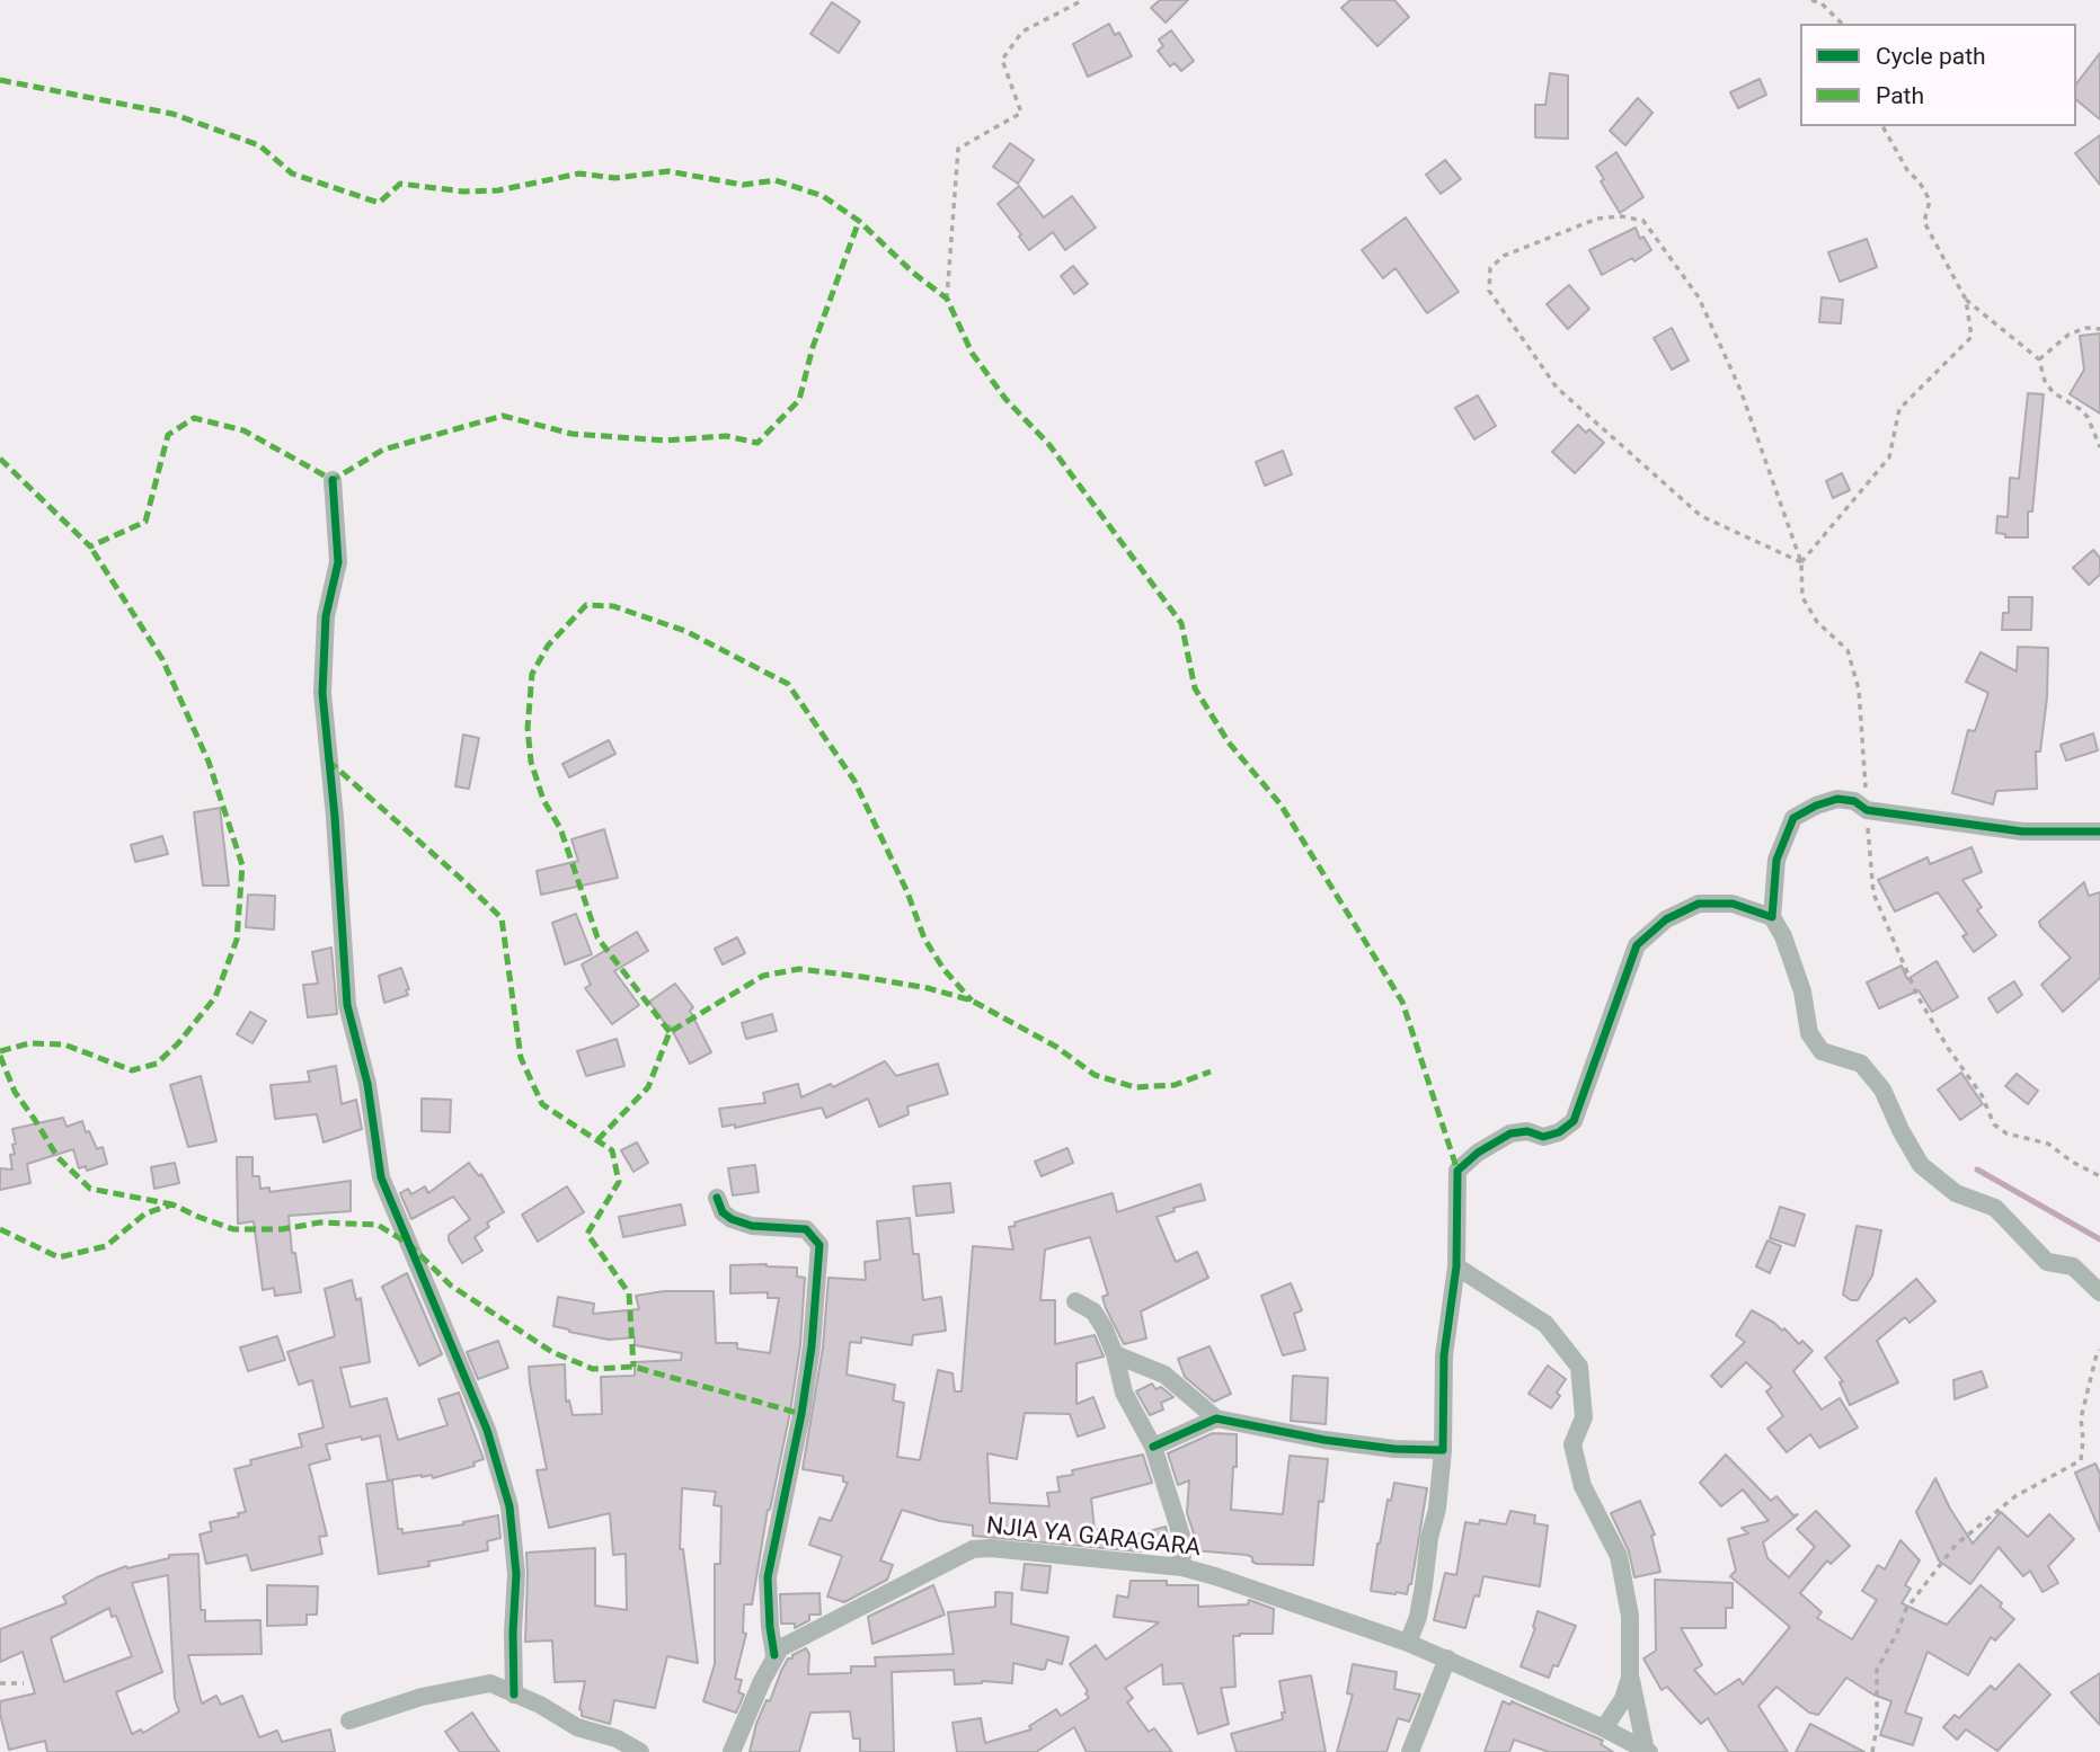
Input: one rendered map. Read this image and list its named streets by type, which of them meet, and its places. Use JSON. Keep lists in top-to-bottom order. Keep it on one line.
{"streets":{"street":["NJIA YA GARAGARA"]},"legend":["Cycle path","Path"]}
